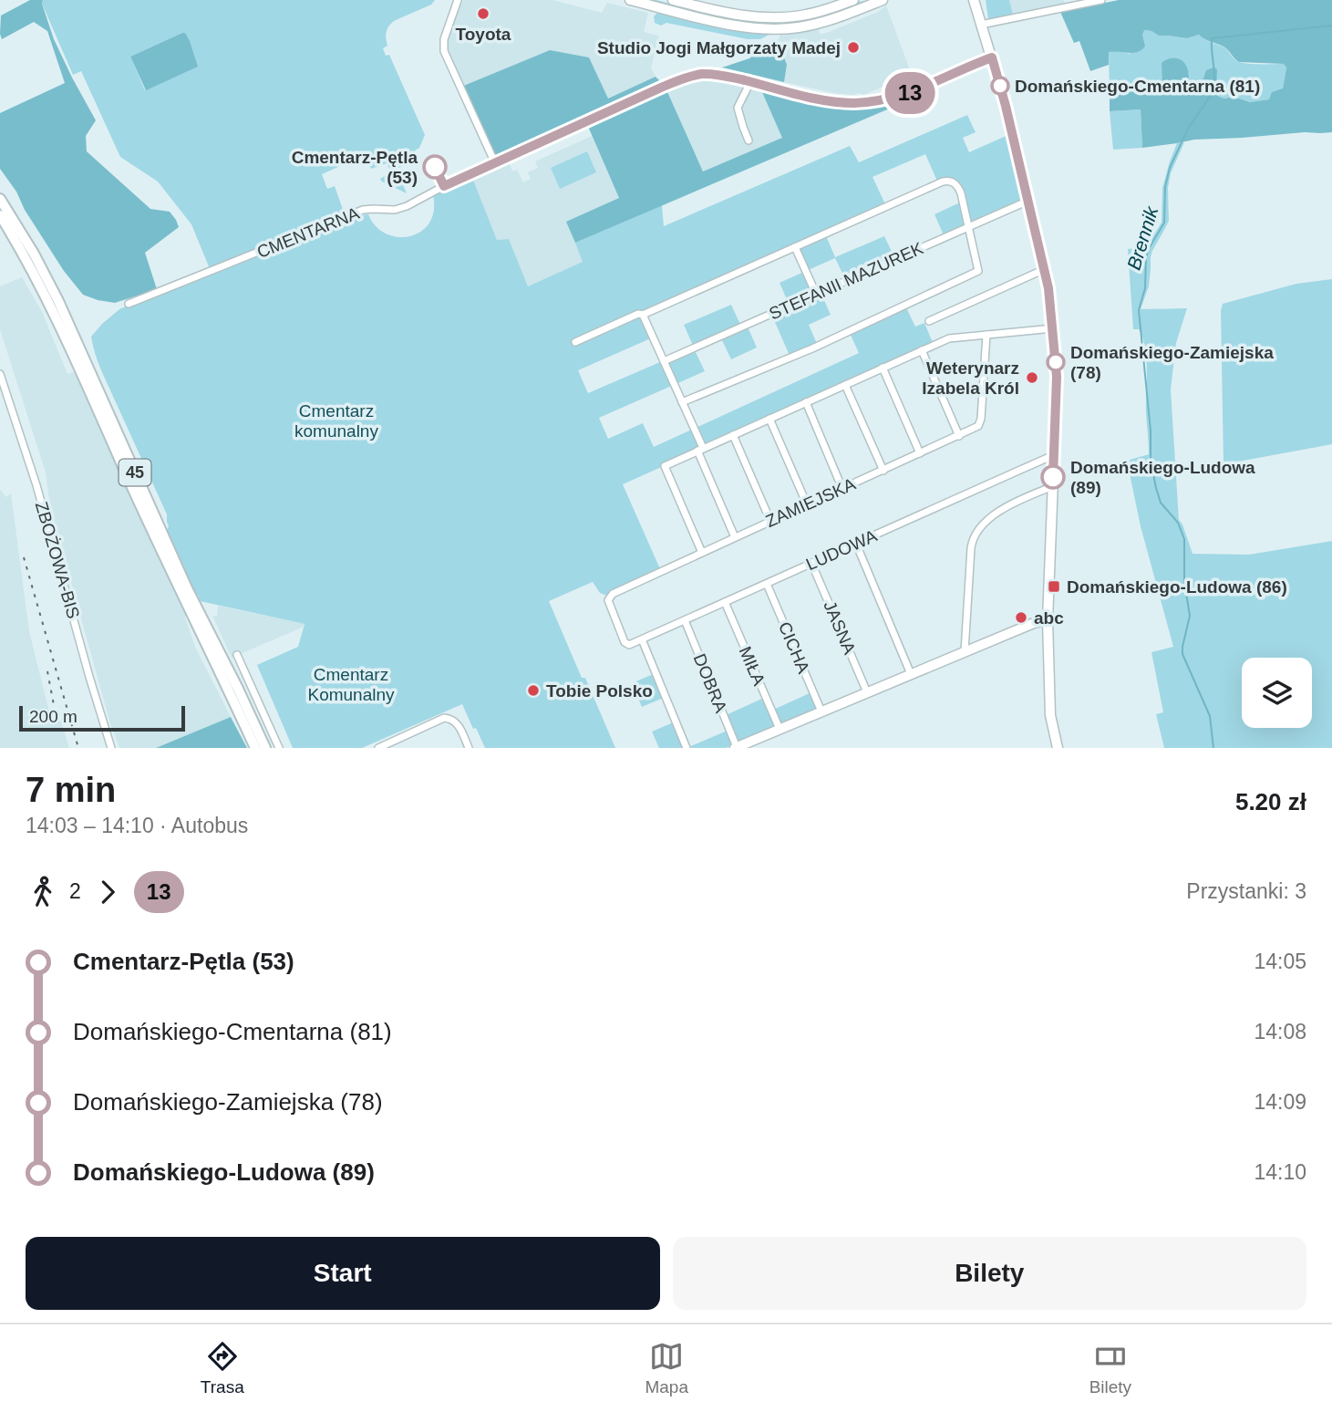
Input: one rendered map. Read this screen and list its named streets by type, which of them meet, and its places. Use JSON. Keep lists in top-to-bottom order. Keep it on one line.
{"streets":{"main road":["45"],"street":["CMENTARNA","STEFANII MAZUREK","ZAMIEJSKA","LUDOWA","ZBOŻOWA-BIS","JASNA","CICHA","MIŁA","DOBRA"]},"crossings":[["ZAMIEJSKA","LUDOWA"],["LUDOWA","JASNA"],["LUDOWA","CICHA"],["LUDOWA","MIŁA"],["LUDOWA","DOBRA"]],"water":["Brennik"],"parks":["Cmentarz komunalny","Cmentarz Komunalny"],"places":{"other":["Toyota","Studio Jogi Małgorzaty Madej","Domańskiego-Cmentarna (81)","Cmentarz-Pętla (53)","Domańskiego-Zamiejska (78)","Weterynarz Izabela Król","Domańskiego-Ludowa (89)","abc","Tobie Polsko"],"transit":["Domańskiego-Ludowa (86)"]},"lines":["bus line 13"],"scale_bar":"200 m","page":{"on_map":"13","scale":"200 m","heading":["7 min","14:03 – 14:10 · Autobus","5.20 zł"],"legs":["2","13","Przystanki: 3"],"list":[{"name":"Cmentarz-Pętla (53)","value":"14:05"},{"name":"Domańskiego-Cmentarna (81)","value":"14:08"},{"name":"Domańskiego-Zamiejska (78)","value":"14:09"},{"name":"Domańskiego-Ludowa (89)","value":"14:10"}],"buttons":["Start","Bilety"],"tabs":["Trasa","Mapa","Bilety"]}}
